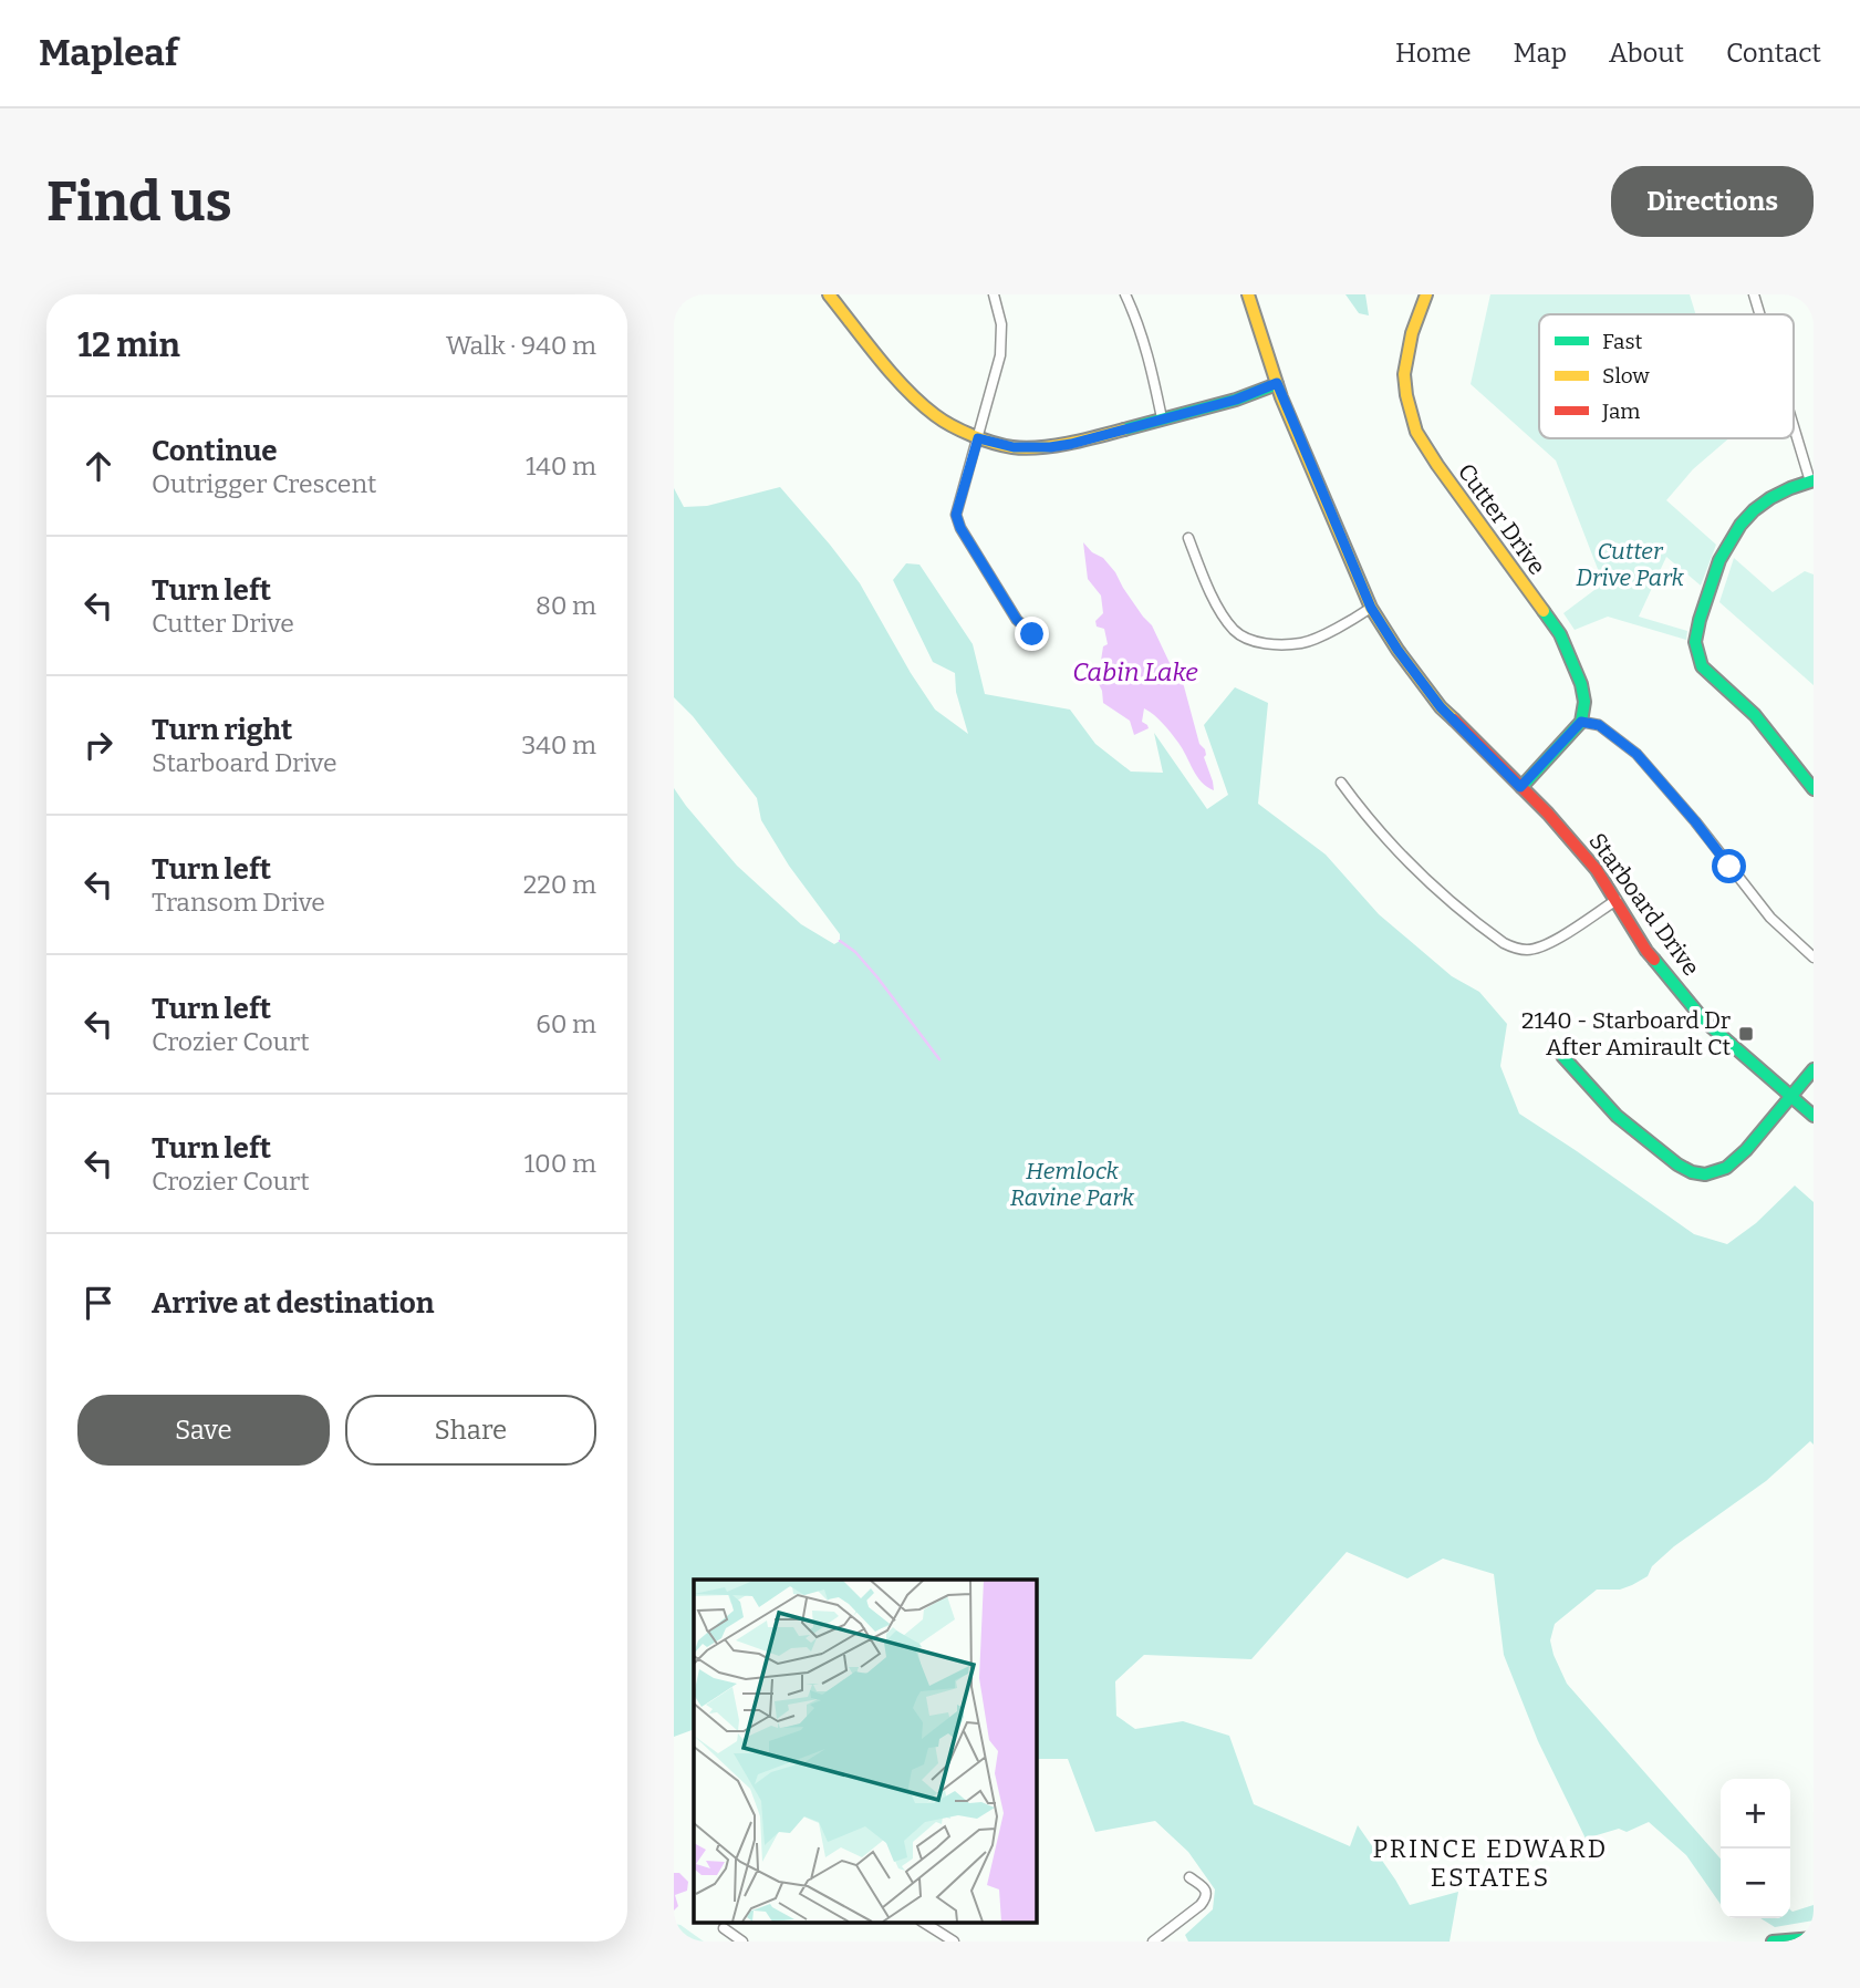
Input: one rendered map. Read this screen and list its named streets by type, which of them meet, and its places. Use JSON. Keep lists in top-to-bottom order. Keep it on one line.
{"streets":{"street":["Cutter Drive","Starboard Drive"]},"districts":["PRINCE EDWARD ESTATES"],"water":["Cabin Lake"],"parks":["Cutter Drive Park","Hemlock Ravine Park"],"places":{"transit":["2140 - Starboard Dr After Amirault Ct"]},"legend":["Fast","Slow","Jam"],"page":{"header":"Mapleaf","nav":["Home","Map","About","Contact"],"buttons":["Directions",["Save","Share"]],"title":"Find us","heading":["12 min","Walk · 940 m"],"list":[["Continue","Outrigger Crescent","140 m"],["Turn left","Cutter Drive","80 m"],["Turn right","Starboard Drive","340 m"],["Turn left","Transom Drive","220 m"],["Turn left","Crozier Court","60 m"],["Turn left","Crozier Court","100 m"],"Arrive at destination"],"map_buttons":["+","−"]}}
